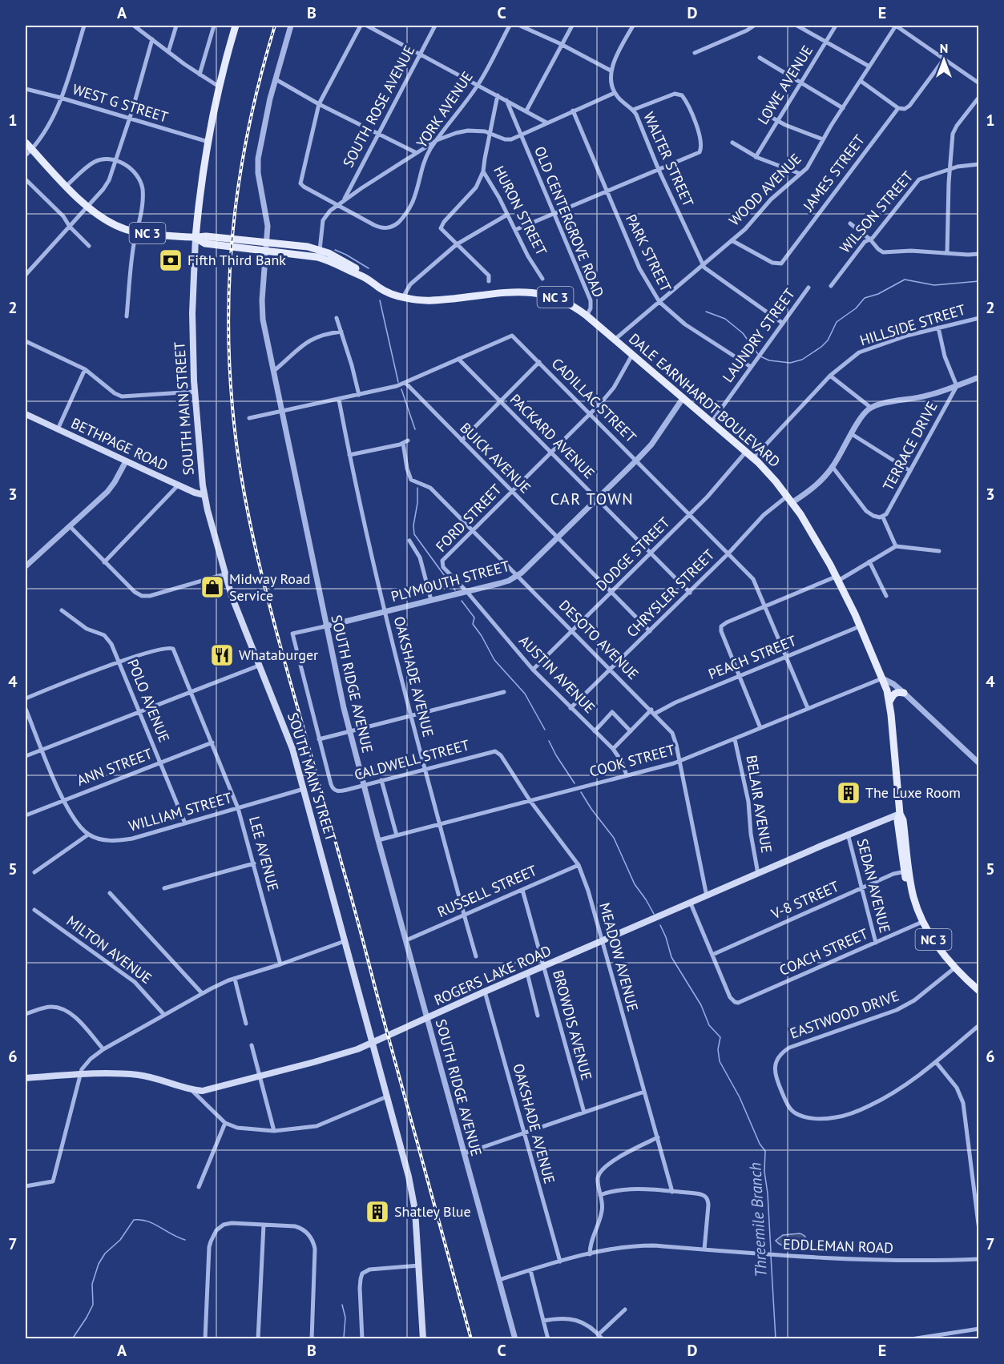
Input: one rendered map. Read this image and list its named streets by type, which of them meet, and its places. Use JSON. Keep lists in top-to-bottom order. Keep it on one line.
{"streets":{"main road":["NC 3","DALE EARNHARDT BOULEVARD","SOUTH MAIN STREET","BETHPAGE ROAD","ROGERS LAKE ROAD"],"street":["LOWE AVENUE","WEST G STREET","SOUTH ROSE AVENUE","YORK AVENUE","WALTER STREET","JAMES STREET","WOOD AVENUE","HURON STREET","WILSON STREET","OLD CENTERGROVE ROAD","PARK STREET","HILLSIDE STREET","LAUNDRY STREET","CADILLAC STREET","PACKARD AVENUE","TERRACE DRIVE","BUICK AVENUE","FORD STREET","DODGE STREET","PLYMOUTH STREET","CHRYSLER STREET","DESOTO AVENUE","PEACH STREET","AUSTIN AVENUE","OAKSHADE AVENUE","SOUTH RIDGE AVENUE","POLO AVENUE","CALDWELL STREET","COOK STREET","ANN STREET","BELAIR AVENUE","WILLIAM STREET","LEE AVENUE","SEDAN AVENUE","RUSSELL STREET","V-8 STREET","MILTON AVENUE","COACH STREET","MEADOW AVENUE","EASTWOOD DRIVE","BROWDIS AVENUE","EDDLEMAN ROAD"]},"crossings":[["WEST G STREET","SOUTH MAIN STREET"],["SOUTH ROSE AVENUE","OLD CENTERGROVE ROAD"],["YORK AVENUE","OLD CENTERGROVE ROAD"],["WALTER STREET","WOOD AVENUE"],["WALTER STREET","LAUNDRY STREET"],["JAMES STREET","WOOD AVENUE"],["WOOD AVENUE","PARK STREET"],["WOOD AVENUE","DALE EARNHARDT BOULEVARD"],["HURON STREET","OLD CENTERGROVE ROAD"],["OLD CENTERGROVE ROAD","DALE EARNHARDT BOULEVARD"],["PARK STREET","LAUNDRY STREET"],["HILLSIDE STREET","DALE EARNHARDT BOULEVARD"],["LAUNDRY STREET","DALE EARNHARDT BOULEVARD"],["CADILLAC STREET","PACKARD AVENUE"],["CADILLAC STREET","BUICK AVENUE"],["CADILLAC STREET","FORD STREET"],["CADILLAC STREET","DODGE STREET"],["CADILLAC STREET","PLYMOUTH STREET"],["CADILLAC STREET","CHRYSLER STREET"],["CADILLAC STREET","PEACH STREET"],["CADILLAC STREET","OAKSHADE AVENUE"],["CADILLAC STREET","SOUTH RIDGE AVENUE"],["CADILLAC STREET","COOK STREET"],["DALE EARNHARDT BOULEVARD","SOUTH MAIN STREET"],["DALE EARNHARDT BOULEVARD","FORD STREET"],["DALE EARNHARDT BOULEVARD","DODGE STREET"],["DALE EARNHARDT BOULEVARD","PLYMOUTH STREET"],["DALE EARNHARDT BOULEVARD","CHRYSLER STREET"],["DALE EARNHARDT BOULEVARD","PEACH STREET"],["DALE EARNHARDT BOULEVARD","SOUTH RIDGE AVENUE"],["DALE EARNHARDT BOULEVARD","COOK STREET"],["DALE EARNHARDT BOULEVARD","V-8 STREET"],["DALE EARNHARDT BOULEVARD","COACH STREET"],["DALE EARNHARDT BOULEVARD","ROGERS LAKE ROAD"],["DALE EARNHARDT BOULEVARD","EASTWOOD DRIVE"],["SOUTH MAIN STREET","BETHPAGE ROAD"],["SOUTH MAIN STREET","WILLIAM STREET"],["SOUTH MAIN STREET","ROGERS LAKE ROAD"],["PACKARD AVENUE","FORD STREET"],["PACKARD AVENUE","DODGE STREET"],["PACKARD AVENUE","PLYMOUTH STREET"],["PACKARD AVENUE","CHRYSLER STREET"],["BUICK AVENUE","FORD STREET"],["BUICK AVENUE","DODGE STREET"],["BUICK AVENUE","PLYMOUTH STREET"],["BUICK AVENUE","CHRYSLER STREET"],["FORD STREET","PLYMOUTH STREET"],["FORD STREET","DESOTO AVENUE"],["FORD STREET","AUSTIN AVENUE"],["DODGE STREET","DESOTO AVENUE"],["DODGE STREET","AUSTIN AVENUE"],["PLYMOUTH STREET","DESOTO AVENUE"],["PLYMOUTH STREET","AUSTIN AVENUE"],["PLYMOUTH STREET","OAKSHADE AVENUE"],["PLYMOUTH STREET","SOUTH RIDGE AVENUE"],["PLYMOUTH STREET","CALDWELL STREET"],["CHRYSLER STREET","DESOTO AVENUE"],["CHRYSLER STREET","AUSTIN AVENUE"],["DESOTO AVENUE","PEACH STREET"],["DESOTO AVENUE","OAKSHADE AVENUE"],["DESOTO AVENUE","COOK STREET"],["DESOTO AVENUE","ROGERS LAKE ROAD"],["PEACH STREET","AUSTIN AVENUE"],["AUSTIN AVENUE","COOK STREET"],["OAKSHADE AVENUE","CALDWELL STREET"],["OAKSHADE AVENUE","COOK STREET"],["OAKSHADE AVENUE","RUSSELL STREET"],["OAKSHADE AVENUE","ROGERS LAKE ROAD"],["OAKSHADE AVENUE","EDDLEMAN ROAD"],["SOUTH RIDGE AVENUE","CALDWELL STREET"],["SOUTH RIDGE AVENUE","COOK STREET"],["SOUTH RIDGE AVENUE","RUSSELL STREET"],["SOUTH RIDGE AVENUE","ROGERS LAKE ROAD"],["SOUTH RIDGE AVENUE","EDDLEMAN ROAD"],["POLO AVENUE","ANN STREET"],["POLO AVENUE","WILLIAM STREET"],["POLO AVENUE","LEE AVENUE"],["CALDWELL STREET","MEADOW AVENUE"],["COOK STREET","BELAIR AVENUE"],["COOK STREET","MEADOW AVENUE"],["ANN STREET","LEE AVENUE"],["BELAIR AVENUE","ROGERS LAKE ROAD"],["WILLIAM STREET","LEE AVENUE"],["SEDAN AVENUE","V-8 STREET"],["SEDAN AVENUE","COACH STREET"],["SEDAN AVENUE","ROGERS LAKE ROAD"],["RUSSELL STREET","MEADOW AVENUE"],["RUSSELL STREET","BROWDIS AVENUE"],["V-8 STREET","COACH STREET"],["MEADOW AVENUE","ROGERS LAKE ROAD"],["ROGERS LAKE ROAD","BROWDIS AVENUE"]],"districts":["CAR TOWN"],"water":["Threemile Branch"],"places":{"bank":["Fifth Third Bank"],"shop":["Midway Road Service"],"restaurant":["Whataburger"],"building":["The Luxe Room","Shatley Blue"]},"north":"top","grid":{"columns":["A","B","C","D","E"],"rows":["1","2","3","4","5","6","7"]}}
